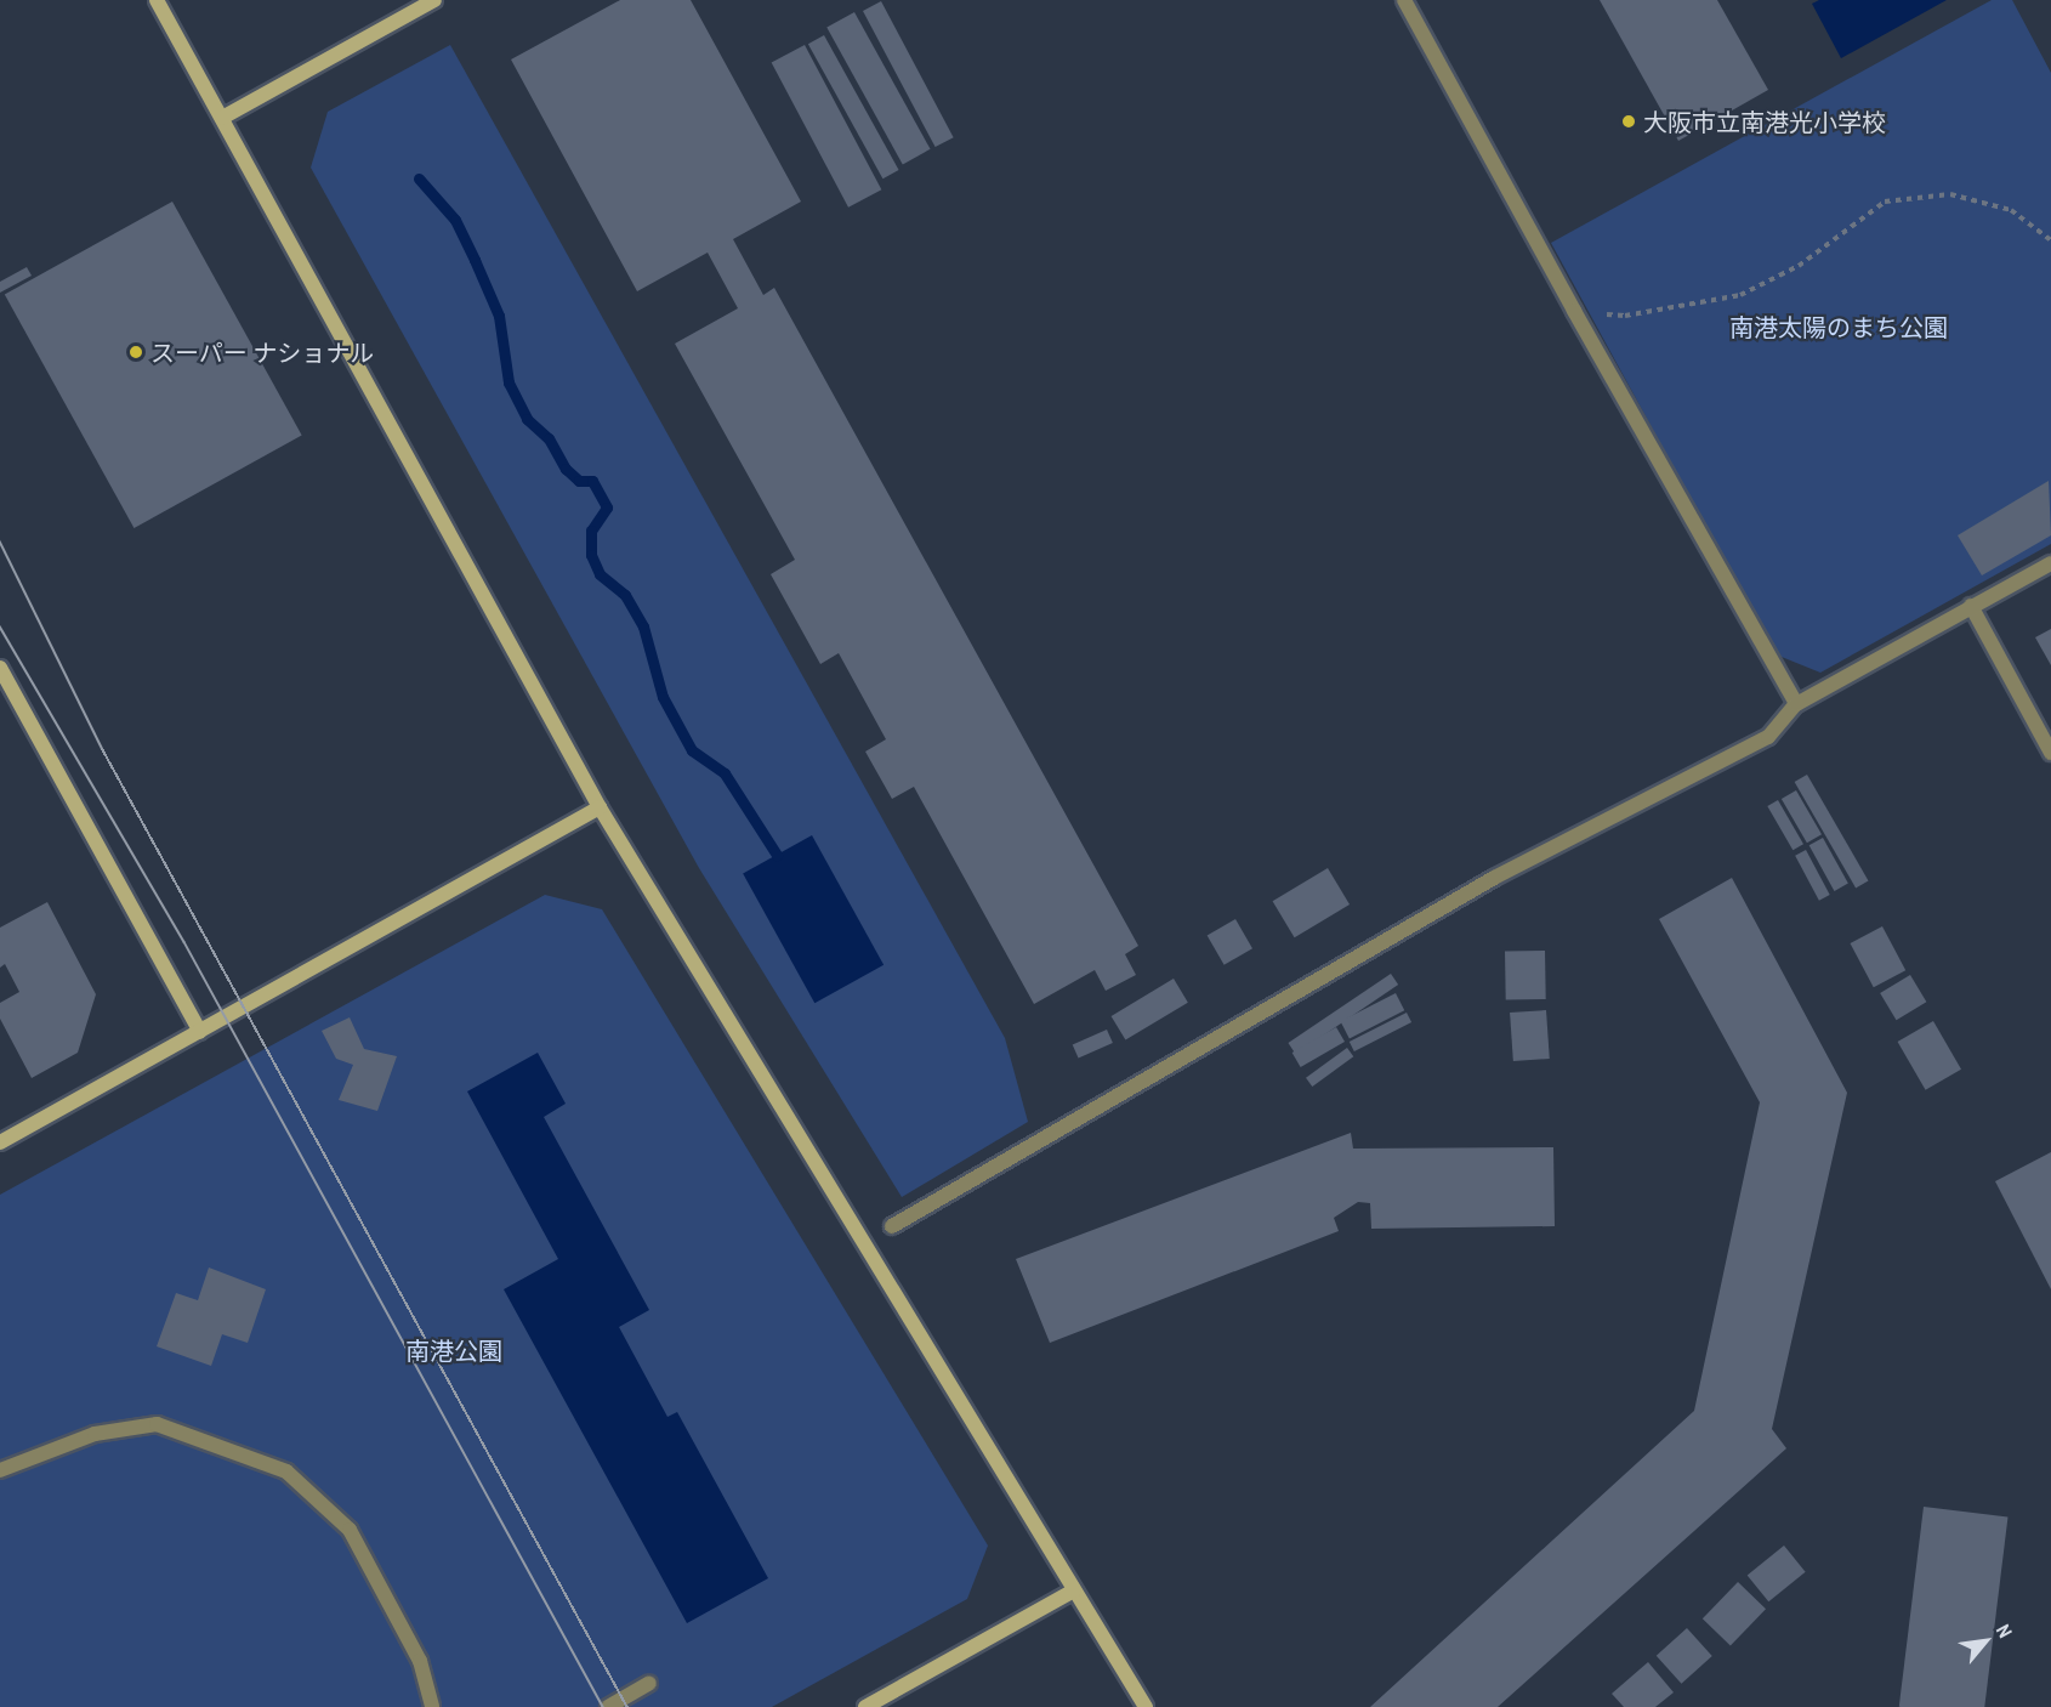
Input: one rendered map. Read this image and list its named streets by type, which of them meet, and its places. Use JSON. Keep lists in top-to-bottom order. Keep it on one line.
{"parks":["南港太陽のまち公園","南港公園"],"places":["大阪市立南港光小学校","スーパー ナショナル"],"north":"top right"}
